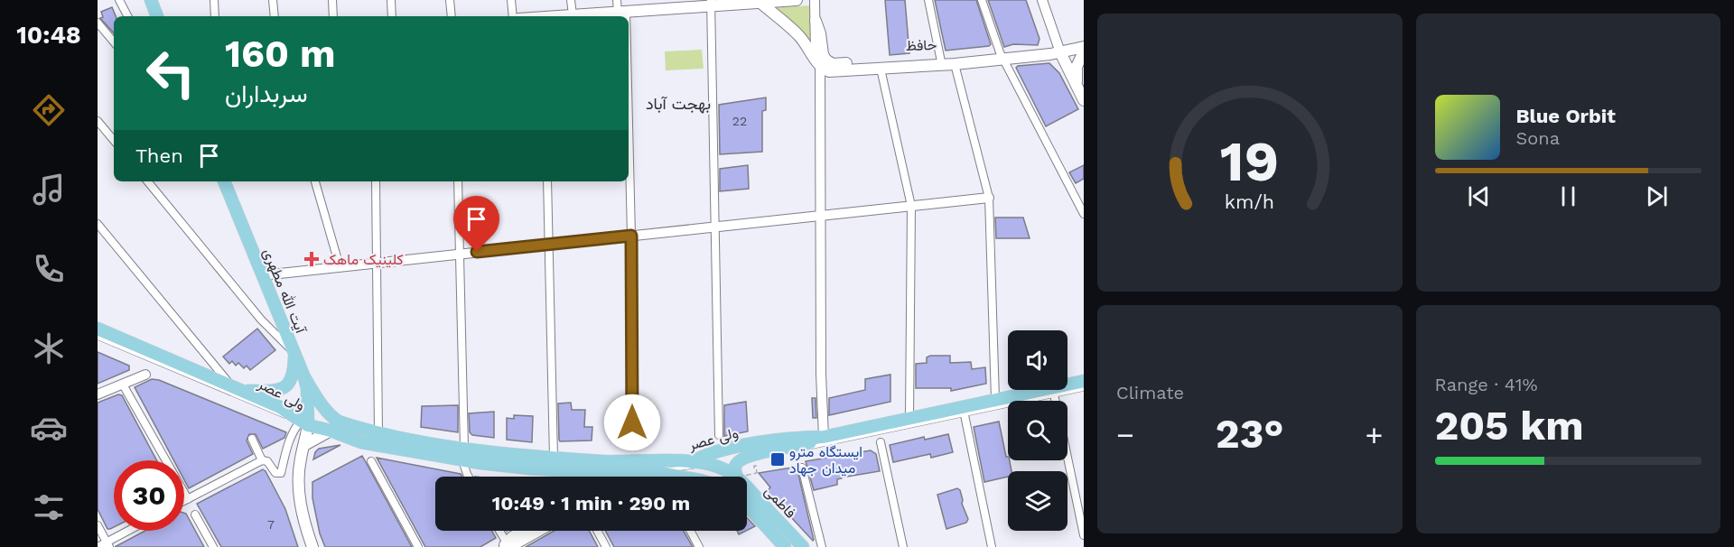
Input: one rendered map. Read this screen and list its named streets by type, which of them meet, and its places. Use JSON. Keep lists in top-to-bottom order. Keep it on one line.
{"streets":{"main road":["حافظ","آیت الله مطهری","ولی عصر","فاطمی"]},"crossings":[["آیت الله مطهری","ولی عصر"]],"districts":["بهجت آباد"],"places":{"health":["کلینیک ماهک"],"transit":["ایستگاه مترو میدان جهاد"]},"house_numbers":["22","7"],"page":{"tabs":"10:48","turn":["160 m","سربداران"],"song":["Blue Orbit","Sona"],"then":"Then","tile":["Climate",["Range · 41%","205 km"]],"heat":["−","23°","+"],"limit":"30","trip":"10:49 · 1 min · 290 m","gauge":["19","km/h"]}}
